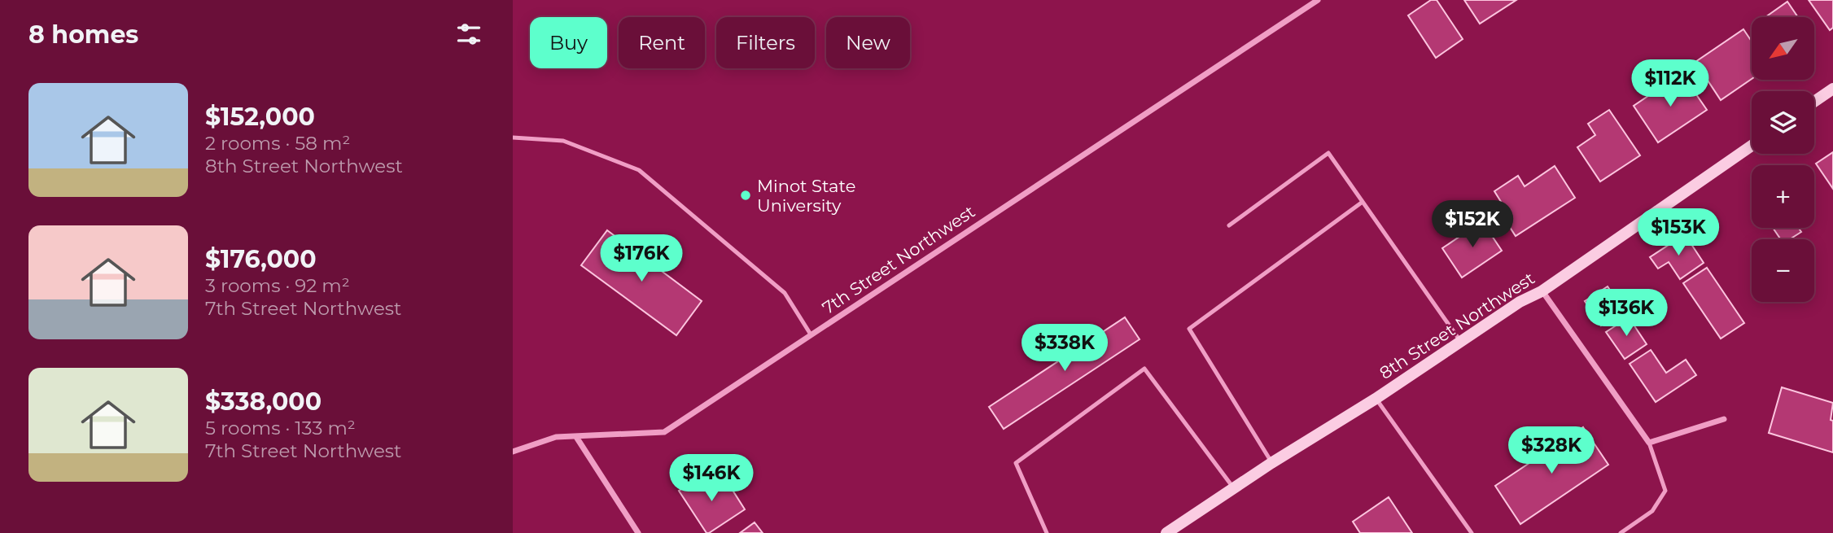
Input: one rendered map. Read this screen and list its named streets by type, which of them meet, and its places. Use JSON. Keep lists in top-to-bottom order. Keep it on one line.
{"streets":{"street":["7th Street Northwest","8th Street Northwest"]},"places":["Minot State University"],"north":"bottom left","page":{"heading":"8 homes","map_buttons":["+","−"],"chip":["Buy","Rent","Filters","New"],"price":["$112K","$152K","$153K","$176K","$136K","$338K","$328K","$146K"],"list":[{"name":"$152,000","note":"2 rooms · 58 m² · 8th Street Northwest"},{"name":"$176,000","note":"3 rooms · 92 m² · 7th Street Northwest"},{"name":"$338,000","note":"5 rooms · 133 m² · 7th Street Northwest"}]}}
